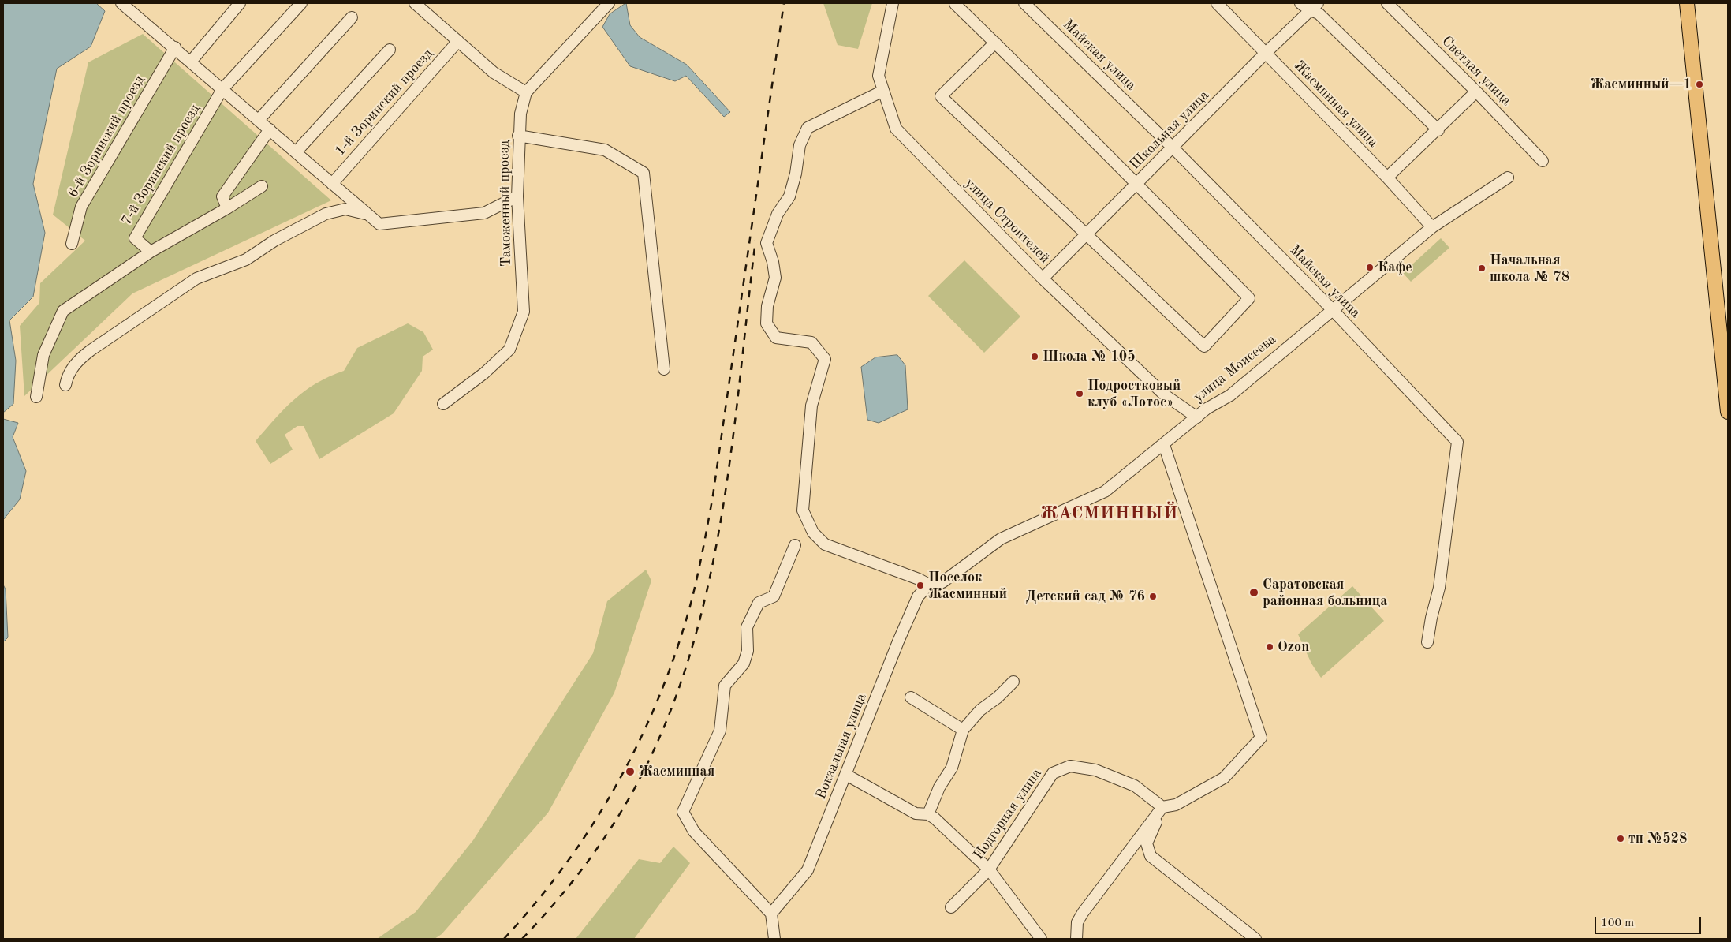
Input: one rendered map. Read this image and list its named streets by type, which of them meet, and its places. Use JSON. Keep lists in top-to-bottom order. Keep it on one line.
{"streets":{"street":["Майская улица","Светлая улица","1-й Зоринский проезд","Жасминная улица","Школьная улица","6-й Зоринский проезд","7-й Зоринский проезд","Таможенный проезд","улица Строителей","улица Моисеева","Вокзальная улица","Подгорная улица"]},"crossings":[["Майская улица","Школьная улица"],["Майская улица","улица Моисеева"],["Жасминная улица","Школьная улица"],["Жасминная улица","улица Моисеева"],["Школьная улица","улица Строителей"],["улица Строителей","улица Моисеева"],["улица Моисеева","Вокзальная улица"]],"districts":["ЖАСМИННЫЙ"],"places":["Жасминный—1","Кафе","Начальная школа № 78","Школа № 105","Подростковый клуб «Лотос»","Поселок Жасминный","Саратовская районная больница","Детский сад № 76","Ozon","Жасминная","тп №528"],"scale_bar":"100 m"}
